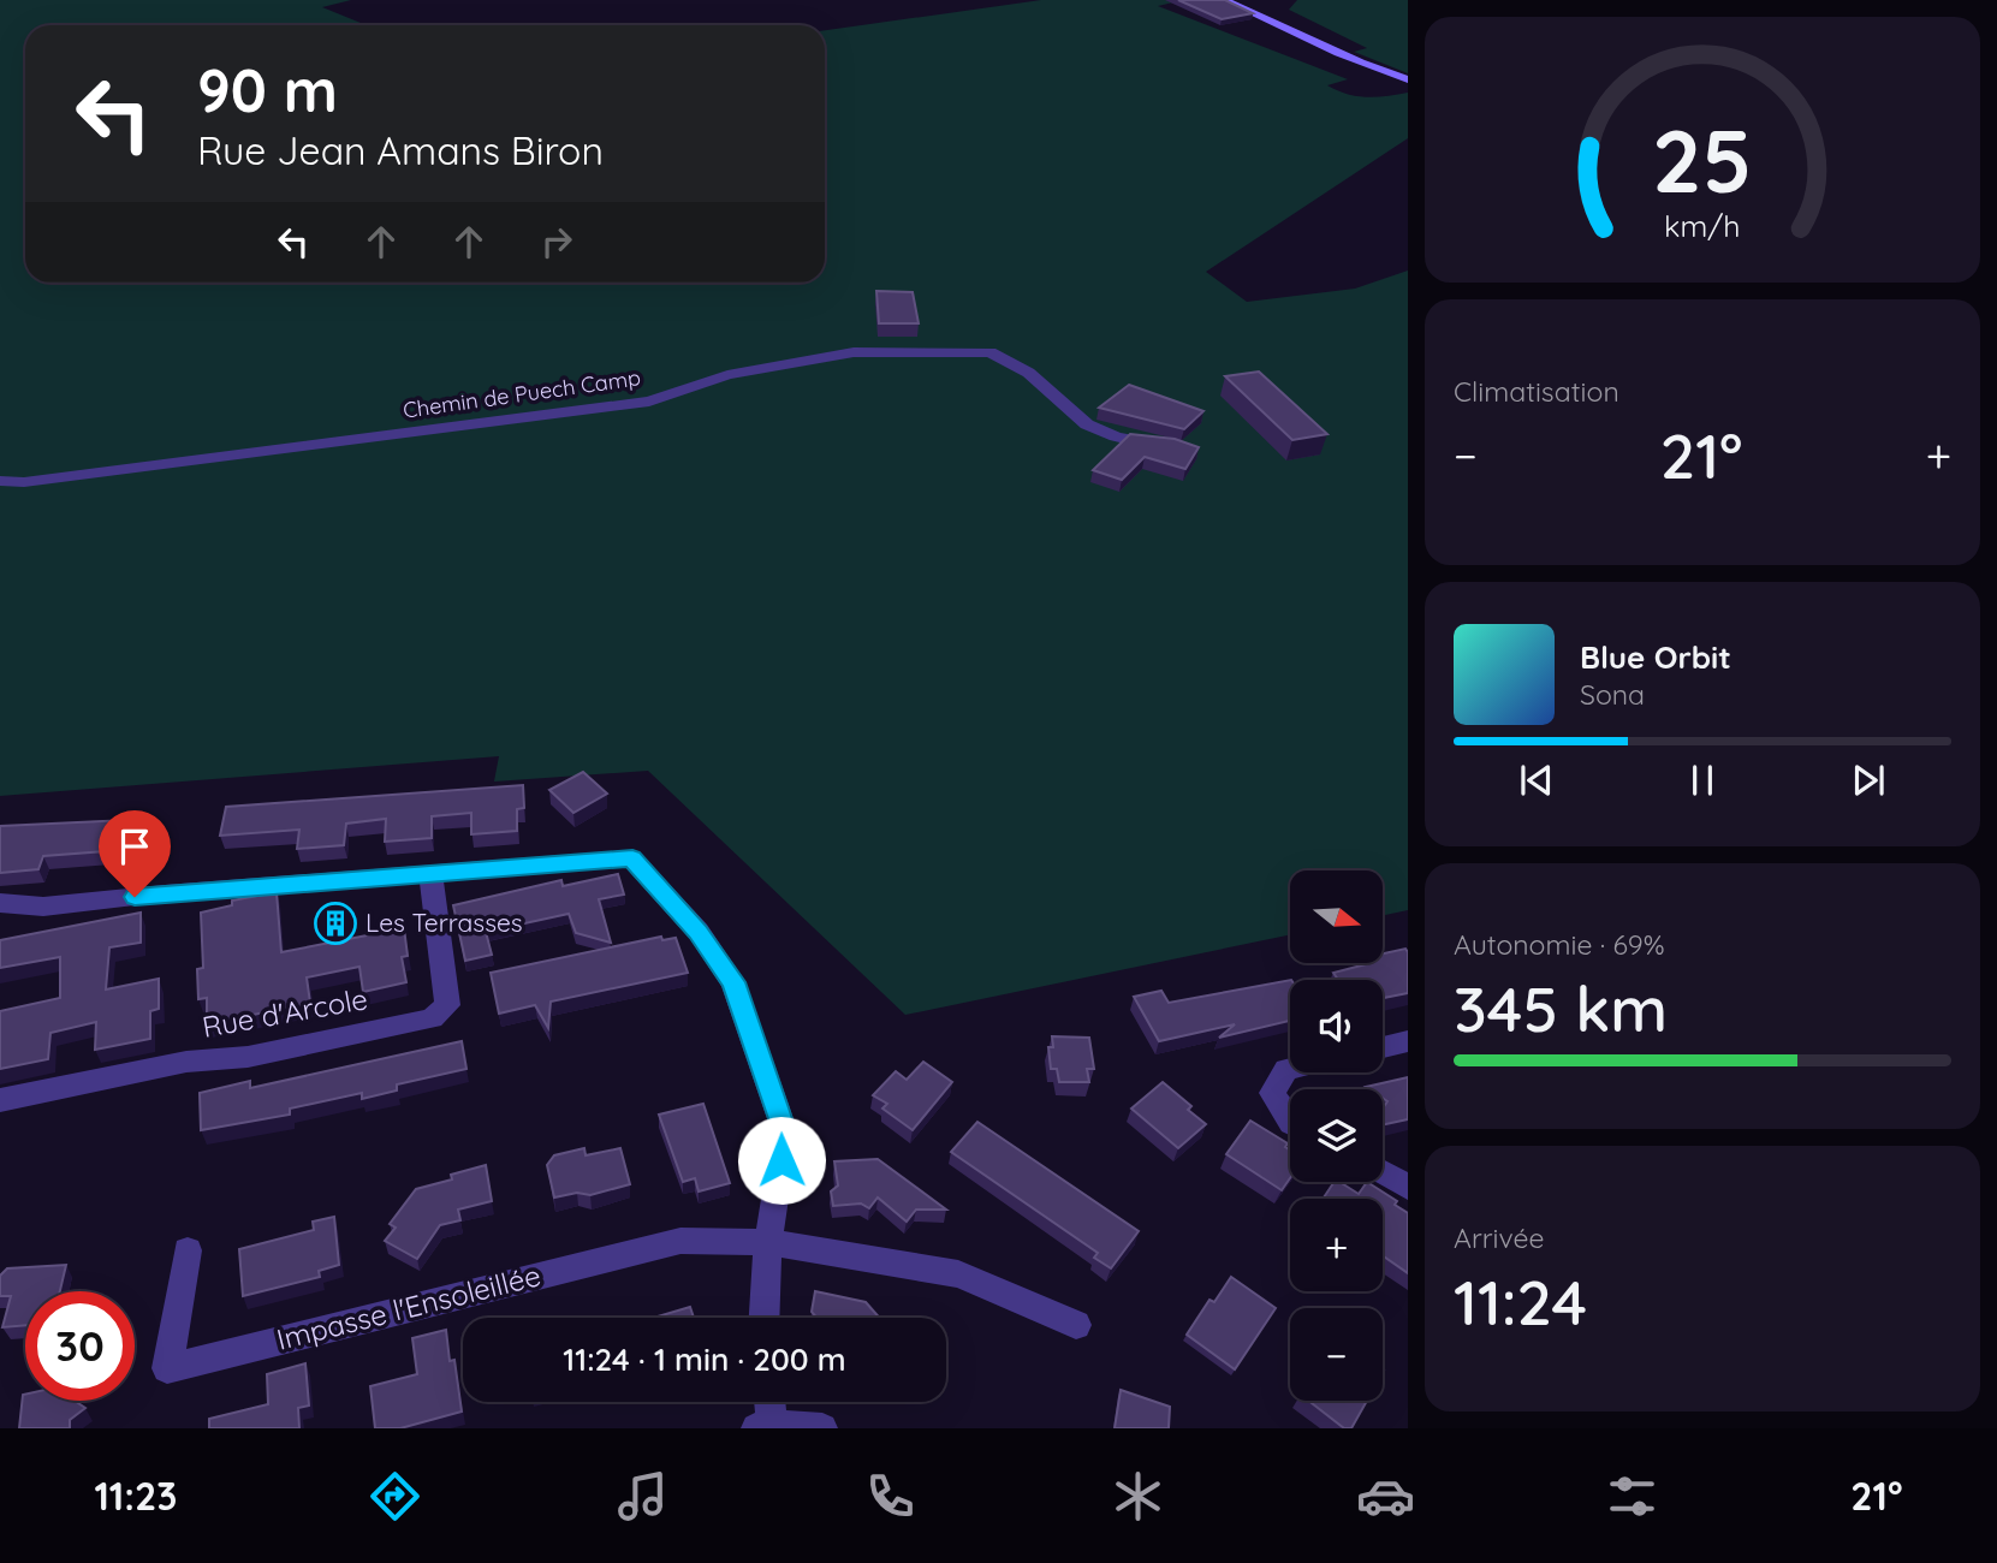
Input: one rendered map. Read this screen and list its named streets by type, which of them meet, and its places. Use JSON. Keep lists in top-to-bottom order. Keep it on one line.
{"streets":{"street":["Chemin de Puech Camp","Rue d'Arcole","Impasse l'Ensoleillée"]},"places":{"building":["Les Terrasses"]},"north":"right","page":{"turn":["90 m","Rue Jean Amans Biron"],"tile":["Climatisation",["Autonomie · 69%","345 km"],["Arrivée","11:24"]],"heat":["−","21°","+"],"song":["Blue Orbit","Sona"],"map_buttons":["+","−"],"limit":"30","trip":"11:24 · 1 min · 200 m","tabs":["11:23","21°"],"gauge":["25","km/h"]}}
